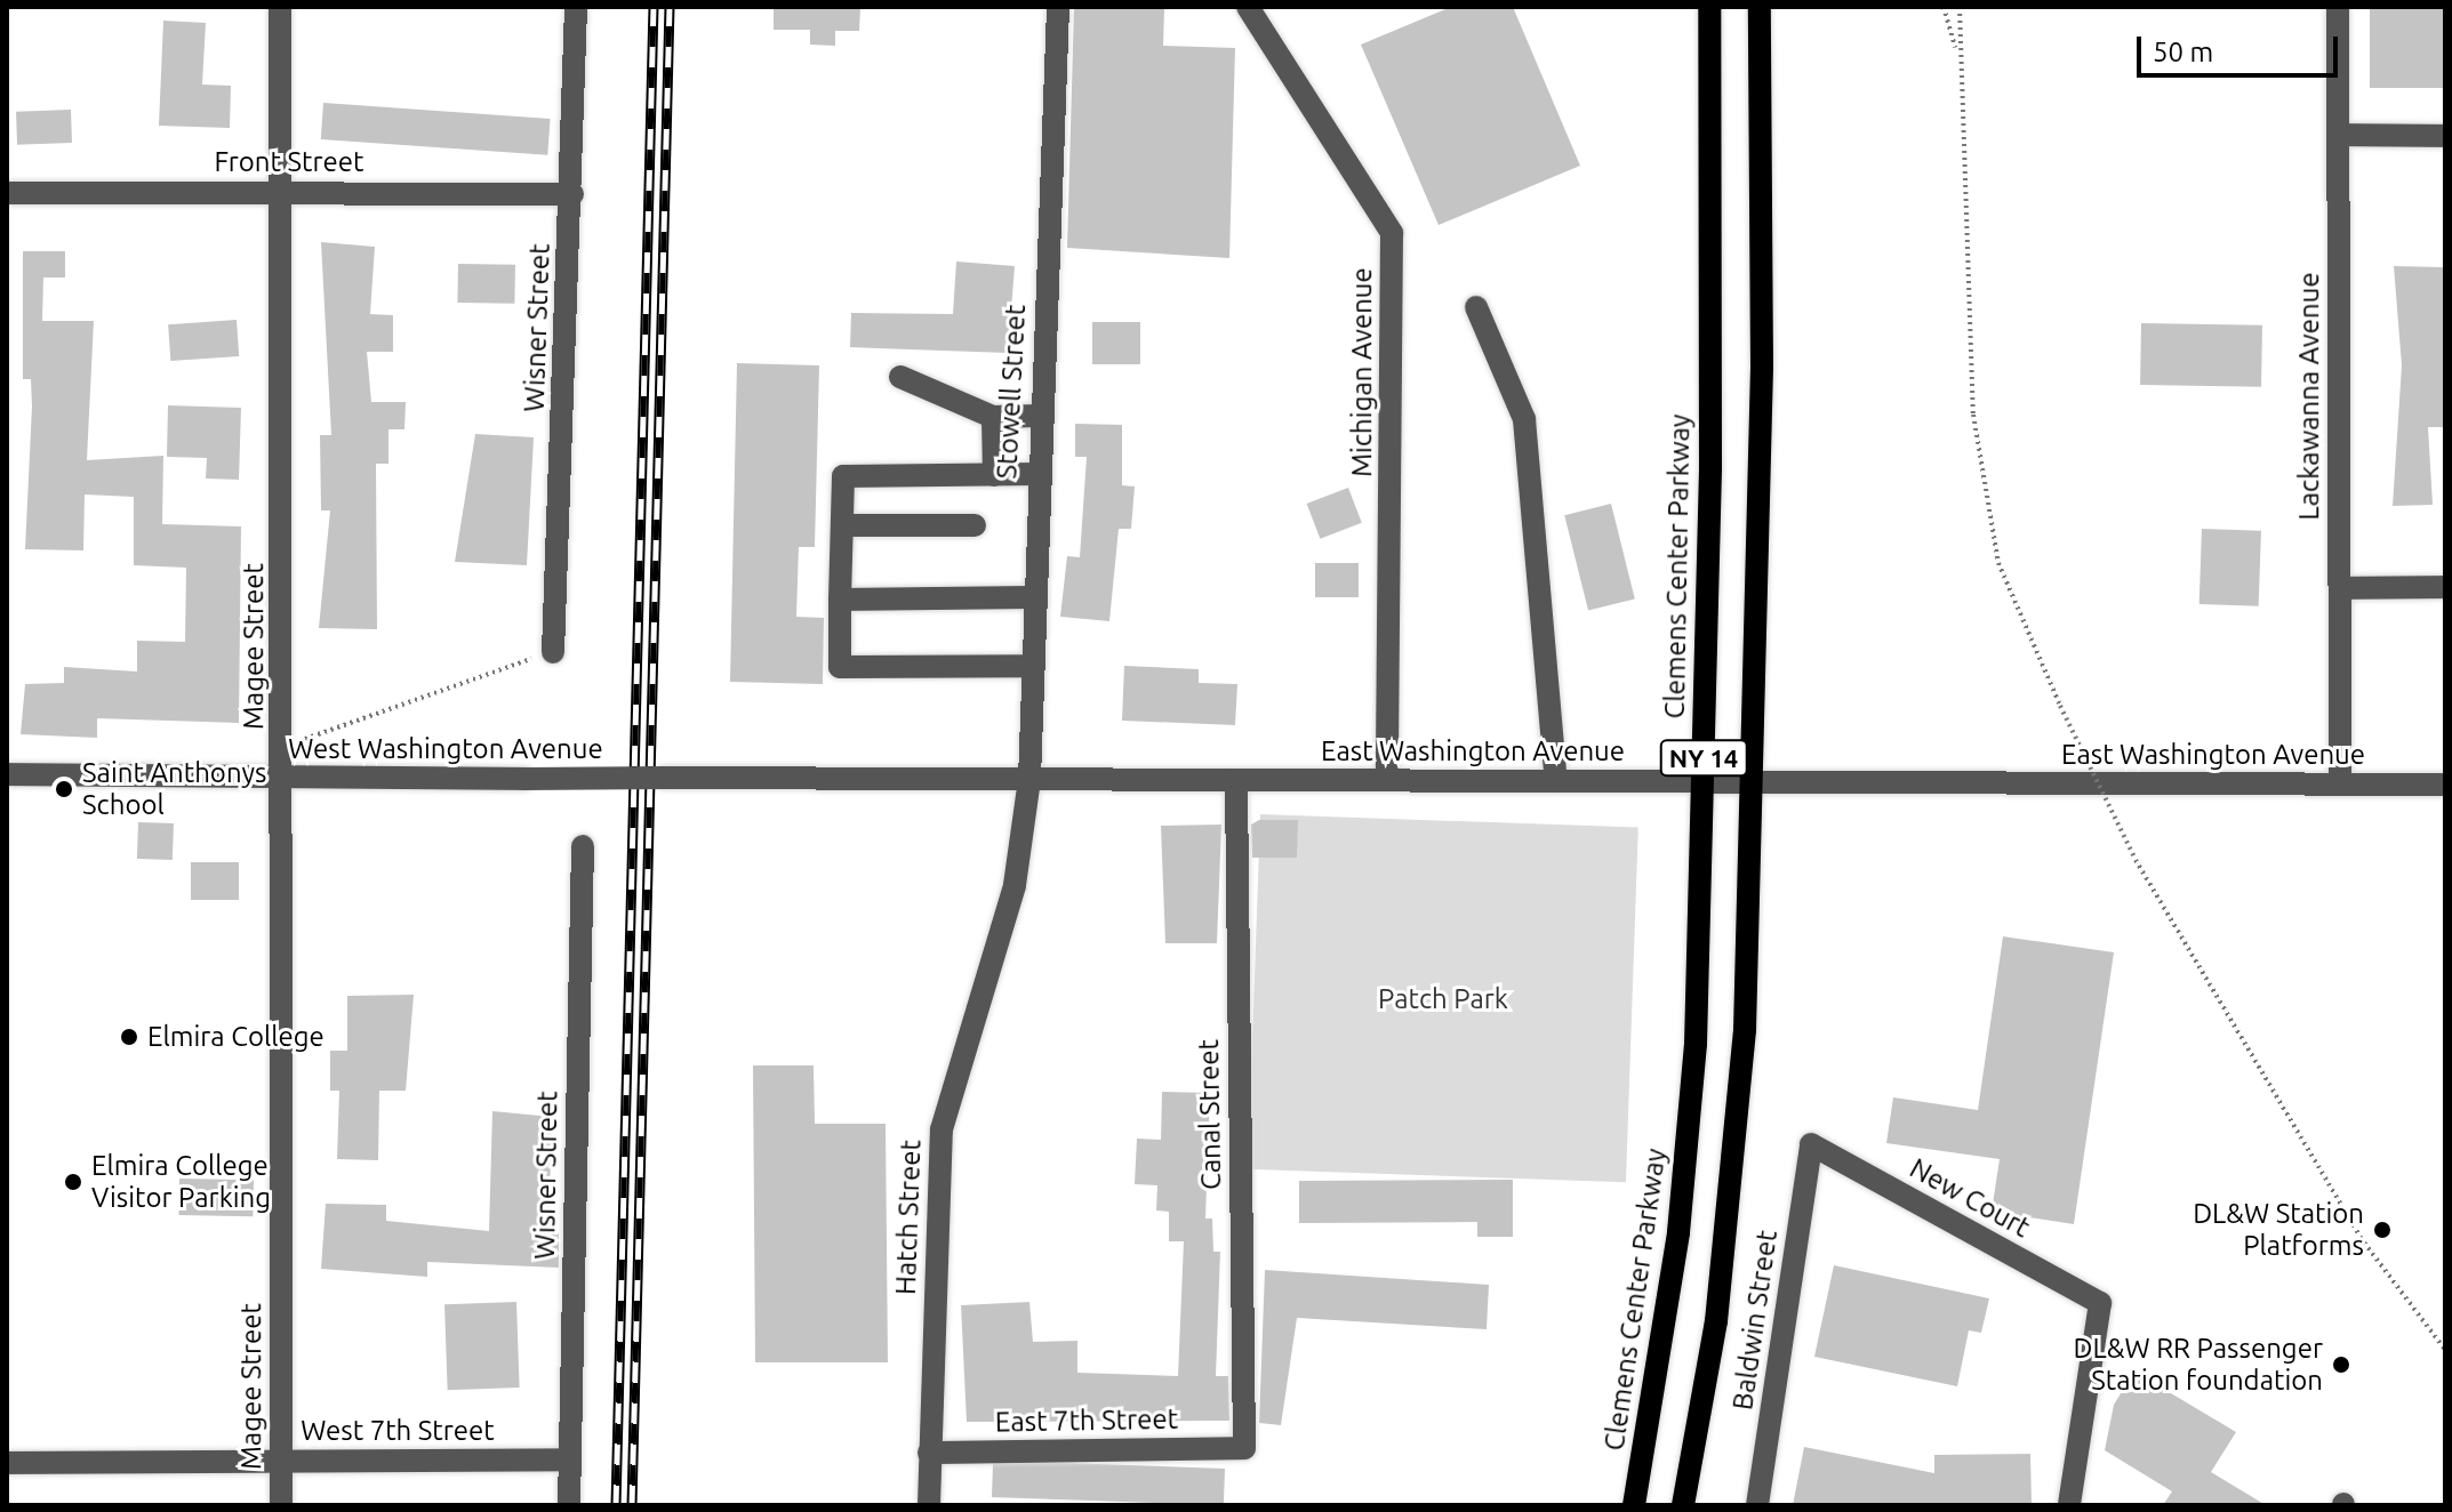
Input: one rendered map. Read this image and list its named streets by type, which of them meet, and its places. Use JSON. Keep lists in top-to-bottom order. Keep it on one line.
{"streets":{"main road":["Clemens Center Parkway","NY 14"],"street":["Front Street","Wisner Street","Michigan Avenue","Stowell Street","Lackawanna Avenue","Magee Street","West Washington Avenue","East Washington Avenue","Canal Street","New Court","Hatch Street","Baldwin Street","East 7th Street","West 7th Street"]},"crossings":[["Front Street","Wisner Street"],["Front Street","Magee Street"],["Wisner Street","West 7th Street"],["Michigan Avenue","East Washington Avenue"],["Stowell Street","East Washington Avenue"],["Stowell Street","Hatch Street"],["Lackawanna Avenue","East Washington Avenue"],["Clemens Center Parkway","East Washington Avenue"],["Magee Street","West Washington Avenue"],["Magee Street","West 7th Street"],["West Washington Avenue","East Washington Avenue"],["East Washington Avenue","NY 14"],["East Washington Avenue","Canal Street"],["East Washington Avenue","Hatch Street"],["Canal Street","East 7th Street"],["New Court","Baldwin Street"],["Hatch Street","East 7th Street"]],"parks":["Patch Park"],"places":["Saint Anthonys School","Elmira College","Elmira College Visitor Parking","DL&W Station Platforms","DL&W RR Passenger Station foundation"],"scale_bar":"50 m"}
